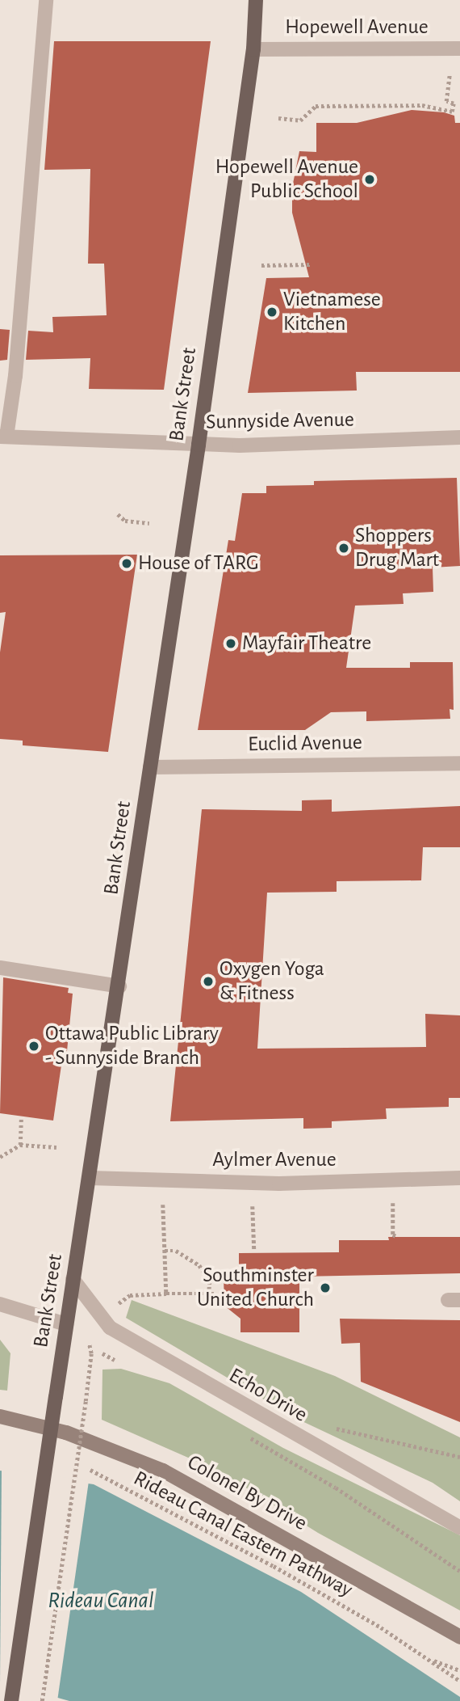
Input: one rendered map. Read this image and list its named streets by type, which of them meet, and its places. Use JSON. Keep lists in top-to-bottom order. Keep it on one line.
{"streets":{"main road":["Bank Street","Colonel By Drive"],"street":["Hopewell Avenue","Sunnyside Avenue","Euclid Avenue","Aylmer Avenue","Echo Drive"],"path":["Rideau Canal Eastern Pathway"]},"crossings":[["Hopewell Avenue","Bank Street"],["Bank Street","Sunnyside Avenue"],["Bank Street","Euclid Avenue"],["Bank Street","Aylmer Avenue"],["Bank Street","Echo Drive"]],"water":["Rideau Canal"],"places":["Hopewell Avenue Public School","Vietnamese Kitchen","Shoppers Drug Mart","House of TARG","Mayfair Theatre","Oxygen Yoga & Fitness","Ottawa Public Library - Sunnyside Branch","Southminster United Church"]}
